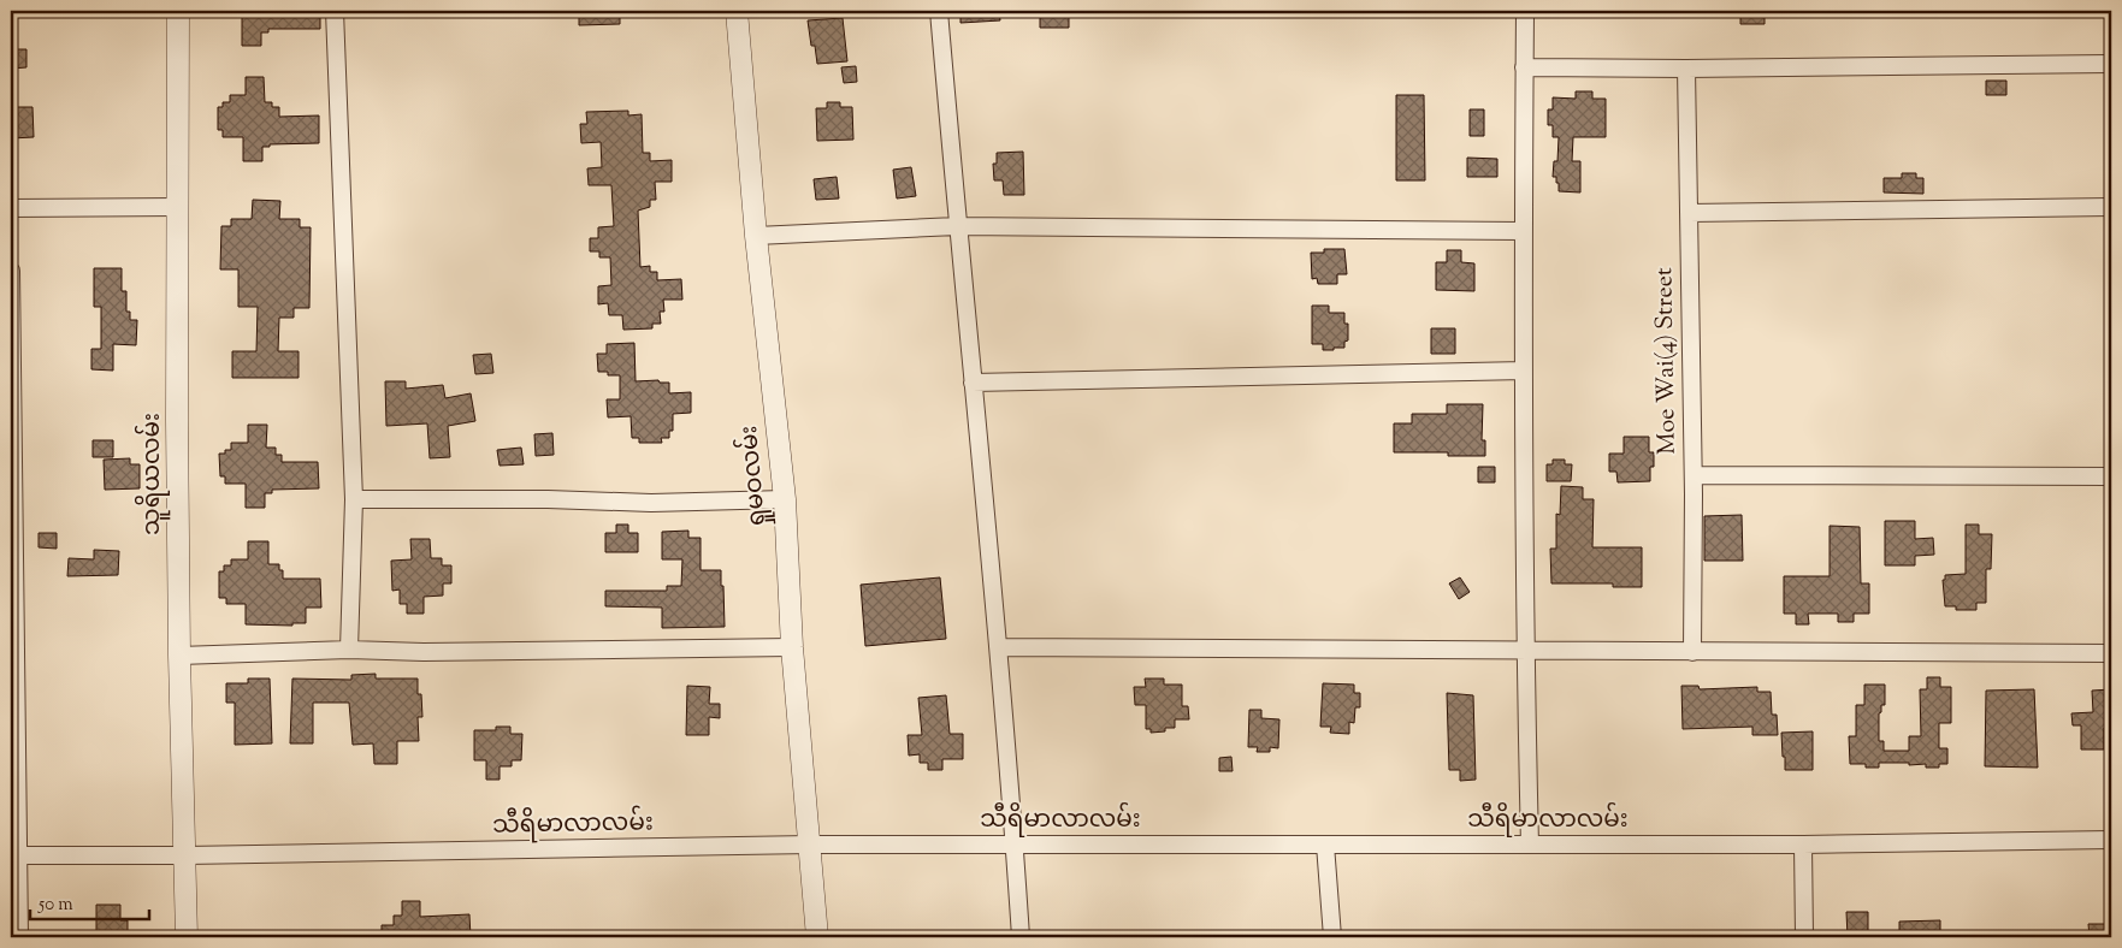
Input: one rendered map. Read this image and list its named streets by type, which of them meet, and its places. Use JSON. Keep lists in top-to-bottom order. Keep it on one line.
{"streets":{"street":["Moe Wai(4) Street","သူရိယလမ်း","ရှုမဝလမ်း","သီရိမာလာလမ်း"]},"crossings":[["သူရိယလမ်း","သီရိမာလာလမ်း"],["ရှုမဝလမ်း","သီရိမာလာလမ်း"]],"scale_bar":"50 m"}
